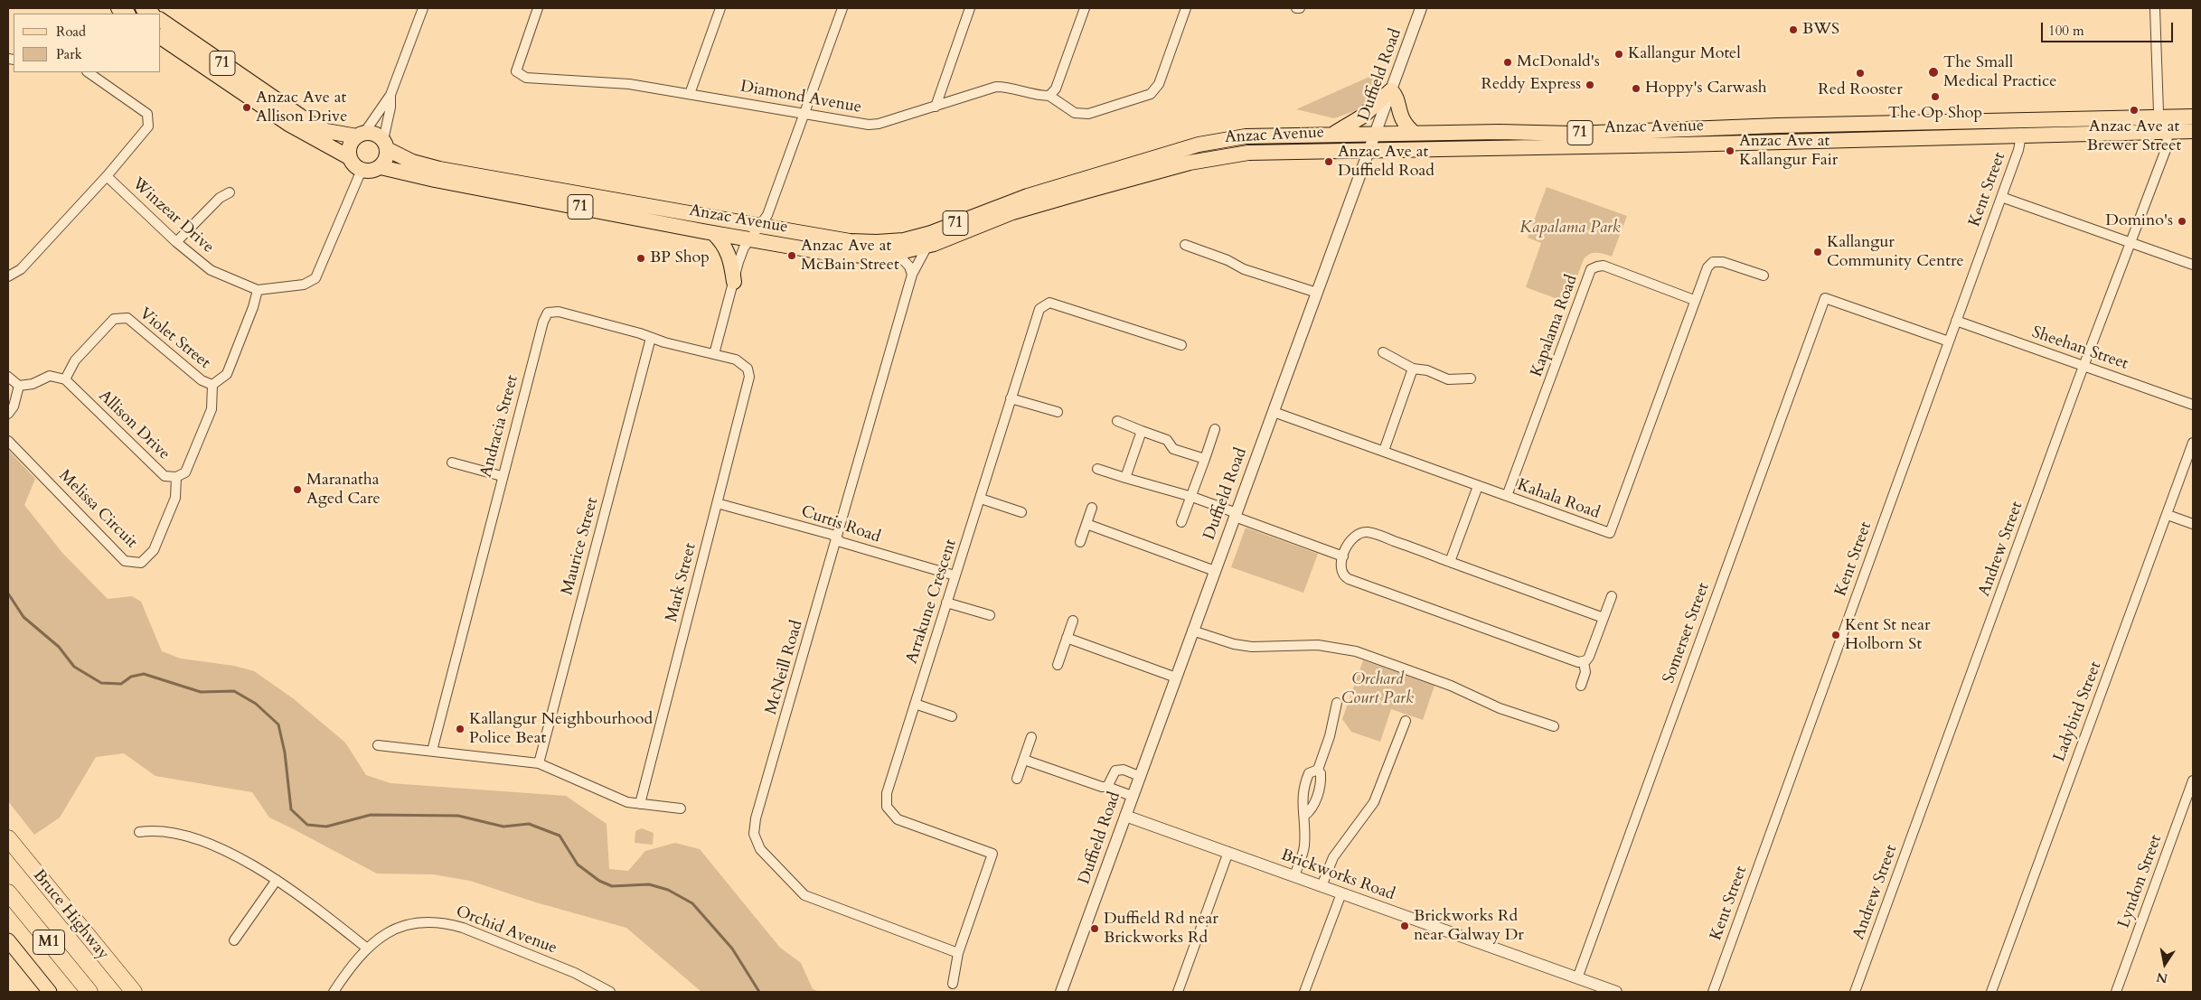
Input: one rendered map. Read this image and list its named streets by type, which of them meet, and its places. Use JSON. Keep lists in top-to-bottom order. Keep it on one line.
{"streets":{"highway":["71","Anzac Avenue","Bruce Highway","M1"],"street":["Duffield Road","Diamond Avenue","Kent Street","Winzear Drive","Kapalama Road","Violet Street","Sheehan Street","Allison Drive","Andracia Street","Kahala Road","Melissa Circuit","Curtis Road","Maurice Street","Andrew Street","Mark Street","Arrakune Crescent","Somerset Street","McNeill Road","Ladybird Street","Brickworks Road","Lyndon Street","Orchid Avenue"]},"crossings":[["71","Anzac Avenue"],["71","Winzear Drive"],["Duffield Road","Anzac Avenue"],["Duffield Road","Kahala Road"],["Duffield Road","Brickworks Road"],["Anzac Avenue","Kent Street"],["Anzac Avenue","Winzear Drive"],["Anzac Avenue","Andrew Street"],["Anzac Avenue","McNeill Road"],["Kent Street","Sheehan Street"],["Kent Street","Somerset Street"],["Kapalama Road","Kahala Road"],["Violet Street","Allison Drive"],["Sheehan Street","Andrew Street"],["Allison Drive","Melissa Circuit"],["Andracia Street","Maurice Street"],["Andracia Street","Mark Street"],["Curtis Road","Mark Street"],["Curtis Road","Arrakune Crescent"],["Curtis Road","McNeill Road"],["Arrakune Crescent","McNeill Road"],["Somerset Street","Brickworks Road"]],"parks":["Kapalama Park","Orchard Court Park"],"places":["BWS","Kallangur Motel","McDonald's","The Small Medical Practice","Red Rooster","Reddy Express","Hoppy's Carwash","The Op Shop","Anzac Ave at Allison Drive","Anzac Ave at Brewer Street","Anzac Ave at Kallangur Fair","Anzac Ave at Duffield Road","Domino's","Kallangur Community Centre","Anzac Ave at McBain Street","BP Shop","Maranatha Aged Care","Kent St near Holborn St","Kallangur Neighbourhood Police Beat","Brickworks Rd near Galway Dr","Duffield Rd near Brickworks Rd"],"legend":["Road","Park"],"scale_bar":"100 m","north":"bottom"}
